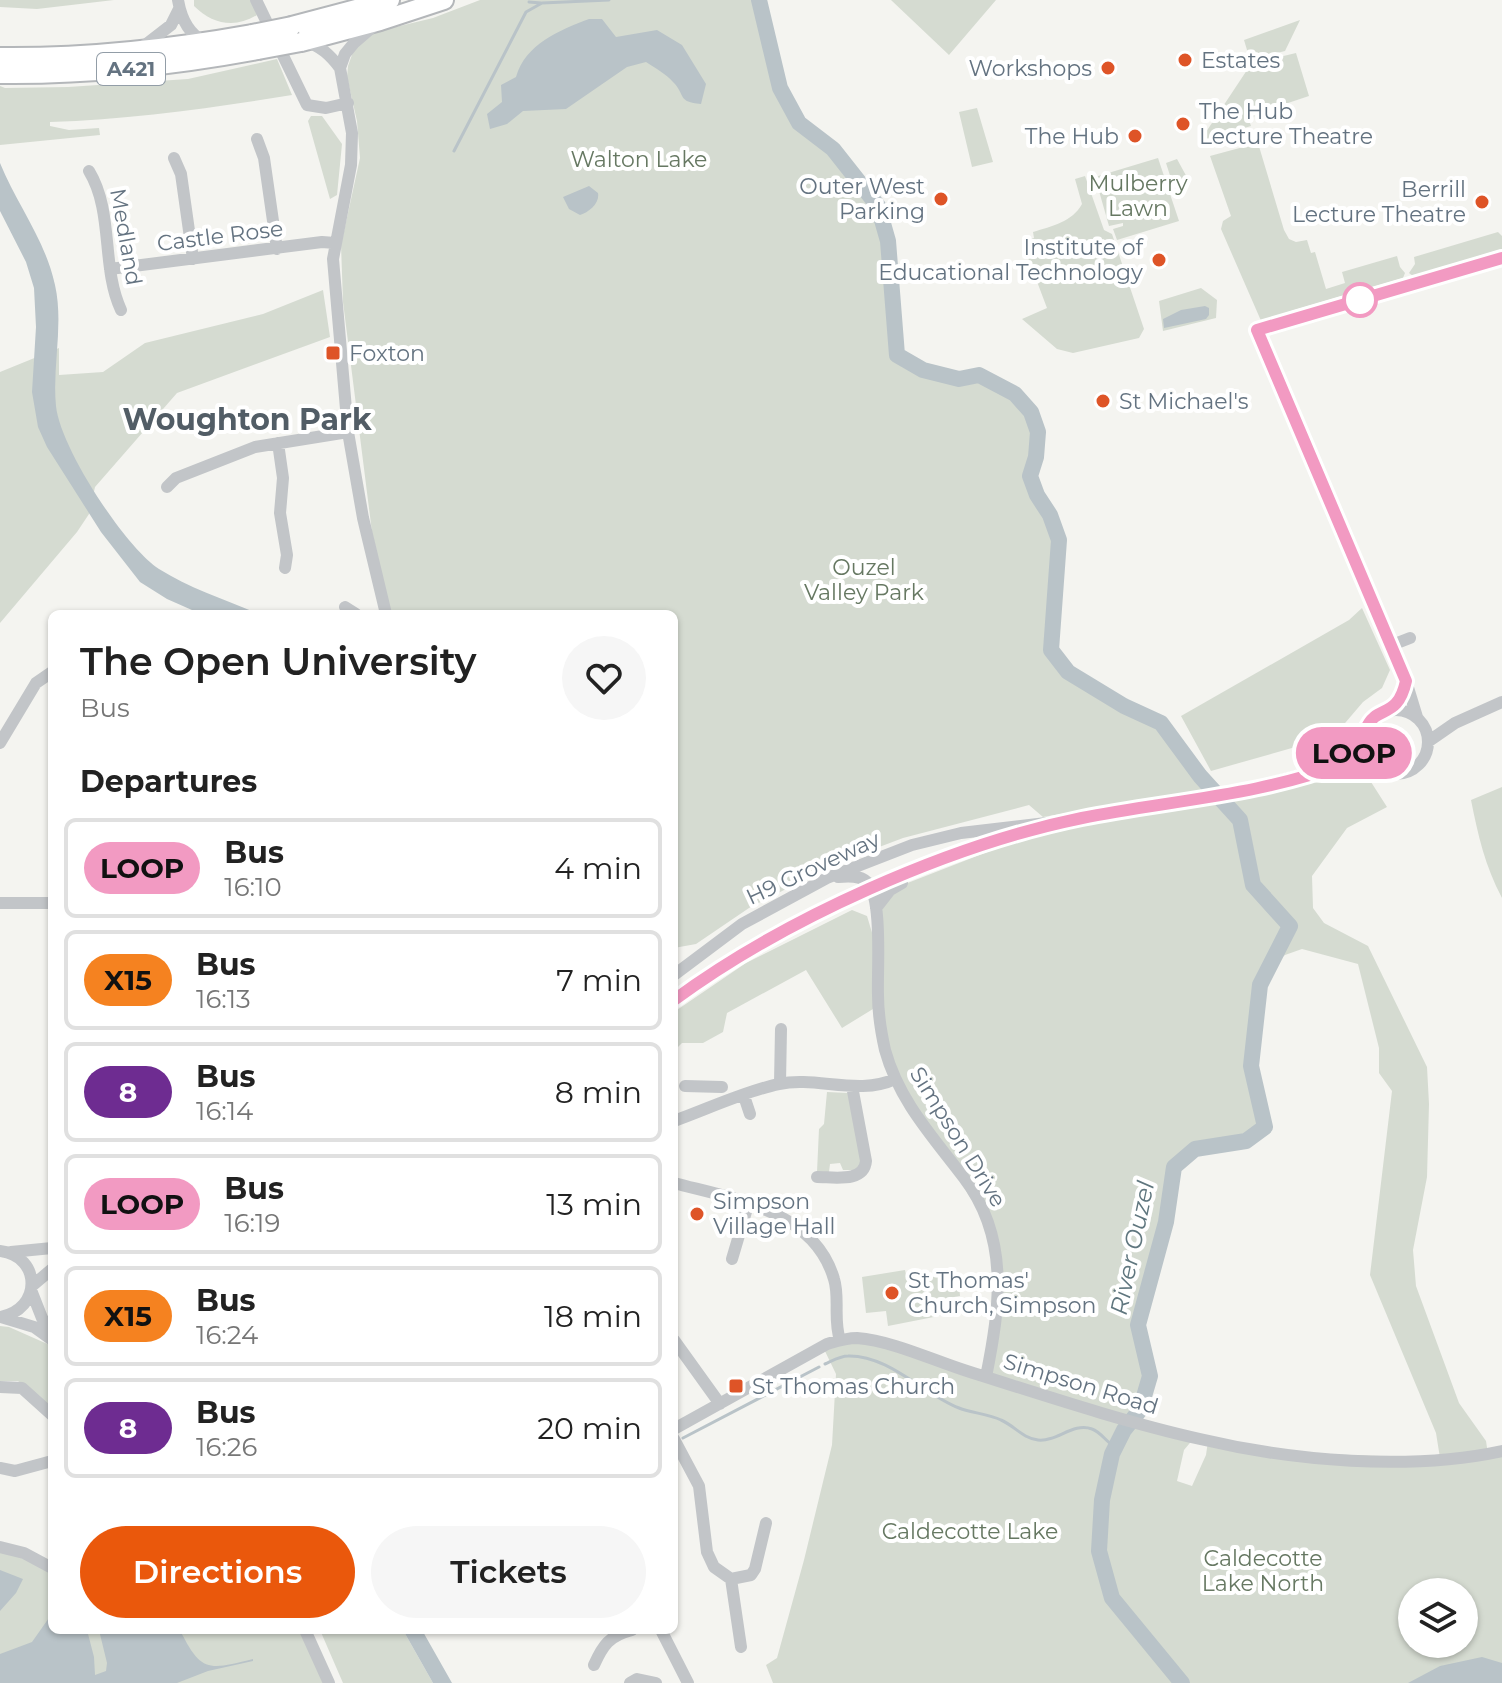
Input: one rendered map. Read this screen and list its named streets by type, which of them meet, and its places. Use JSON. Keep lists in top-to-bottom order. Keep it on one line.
{"streets":{"highway":["A421"],"street":["Castle Rose","Medland","H9 Groveway","Simpson Drive","Simpson Road"]},"crossings":[["Castle Rose","Medland"],["H9 Groveway","Simpson Drive"],["Simpson Drive","Simpson Road"]],"districts":["Woughton Park"],"water":["River Ouzel"],"parks":["Walton Lake","Mulberry Lawn","Ouzel Valley Park","Caldecotte Lake","Caldecotte Lake North"],"places":{"other":["Estates","Workshops","The Hub Lecture Theatre","The Hub","Outer West Parking","Berrill Lecture Theatre","Institute of Educational Technology","St Michael's","Simpson Village Hall","St Thomas' Church, Simpson"],"transit":["Foxton","St Thomas Church"]},"lines":["bus line LOOP"],"page":{"on_map":"LOOP","heading":[["The Open University","Bus"],"Departures"],"list":[{"mark":"LOOP","name":"Bus","note":"16:10","value":"4 min"},{"mark":"X15","name":"Bus","note":"16:13","value":"7 min"},{"mark":"8","name":"Bus","note":"16:14","value":"8 min"},{"mark":"LOOP","name":"Bus","note":"16:19","value":"13 min"},{"mark":"X15","name":"Bus","note":"16:24","value":"18 min"},{"mark":"8","name":"Bus","note":"16:26","value":"20 min"}],"buttons":["Directions","Tickets"]}}
